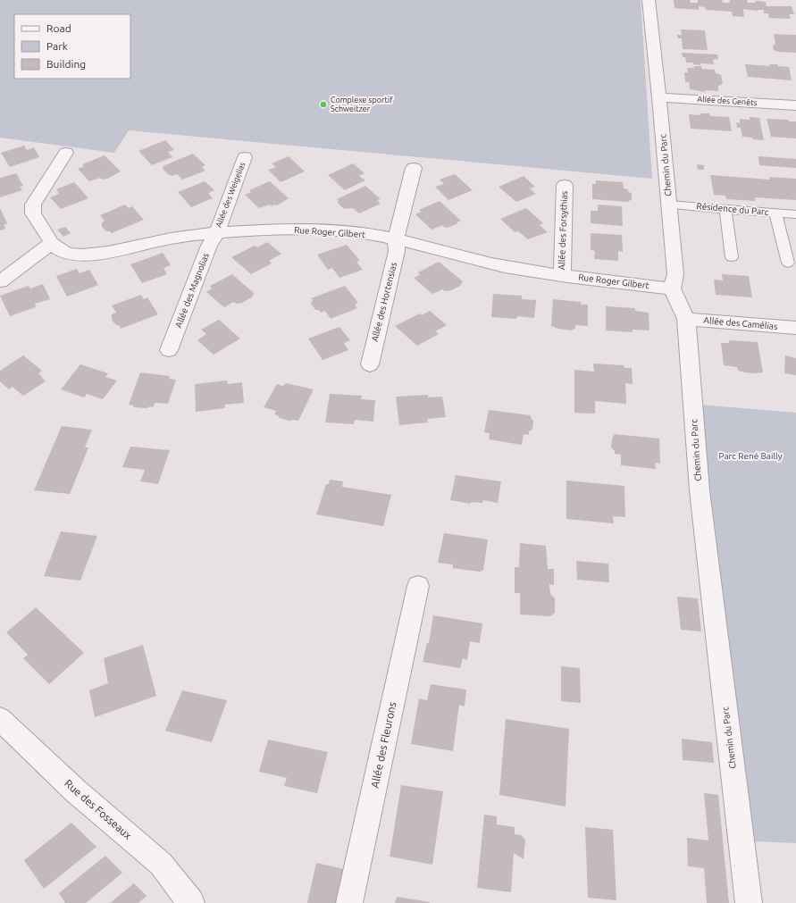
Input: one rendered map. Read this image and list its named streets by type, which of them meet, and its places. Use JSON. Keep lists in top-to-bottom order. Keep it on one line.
{"streets":{"street":["Allée des Genêts","Chemin du Parc","Allée des Weigelias","Allée des Forsythias","Rue Roger Gilbert","Allée des Magnolias","Allée des Hortensias","Allée des Camélias","Allée des Fleurons","Rue des Fosseaux"],"lane":["Résidence du Parc"]},"crossings":[["Allée des Genêts","Chemin du Parc"],["Chemin du Parc","Résidence du Parc"],["Chemin du Parc","Rue Roger Gilbert"],["Chemin du Parc","Allée des Camélias"],["Allée des Weigelias","Rue Roger Gilbert"],["Allée des Weigelias","Allée des Magnolias"],["Allée des Forsythias","Rue Roger Gilbert"],["Rue Roger Gilbert","Allée des Magnolias"],["Rue Roger Gilbert","Allée des Hortensias"]],"parks":["Parc René Bailly"],"places":["Complexe sportif Schweitzer"],"legend":["Road","Park","Building"]}
